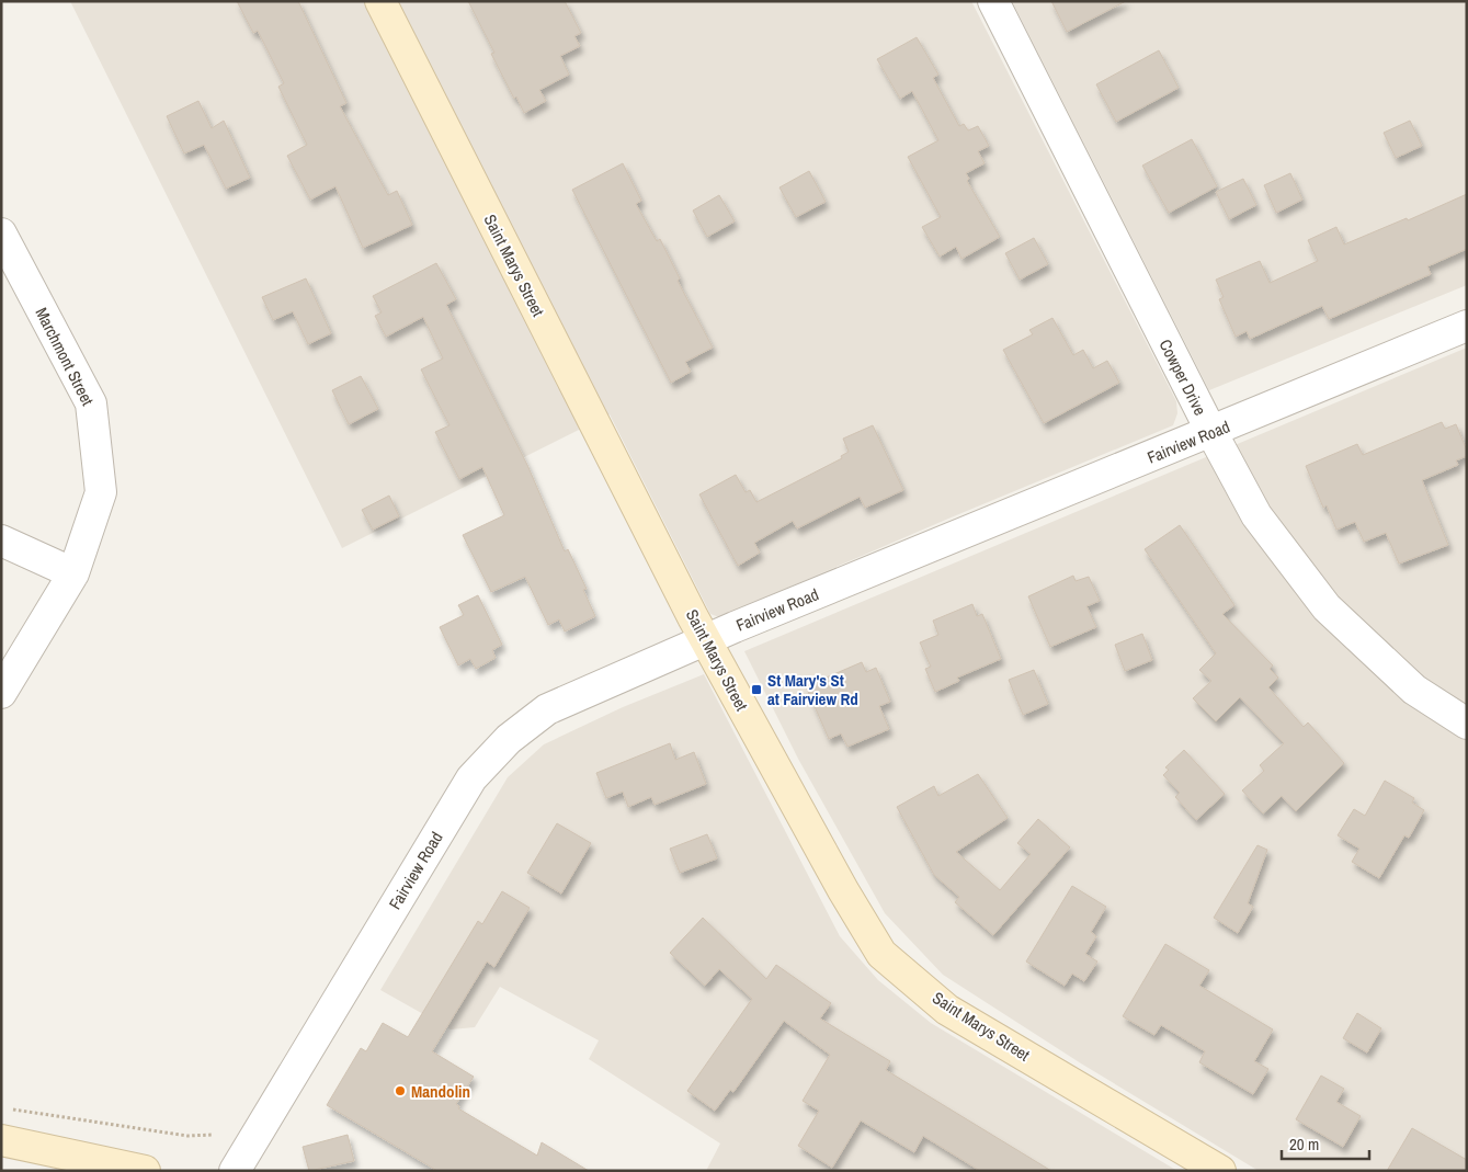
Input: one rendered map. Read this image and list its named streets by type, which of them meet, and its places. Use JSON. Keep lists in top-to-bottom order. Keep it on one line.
{"streets":{"main road":["Saint Marys Street"],"street":["Marchmont Street","Cowper Drive","Fairview Road"]},"crossings":[["Saint Marys Street","Fairview Road"],["Cowper Drive","Fairview Road"]],"places":{"transit":["St Mary's St at Fairview Rd"],"other":["Mandolin"]},"scale_bar":"20 m"}
